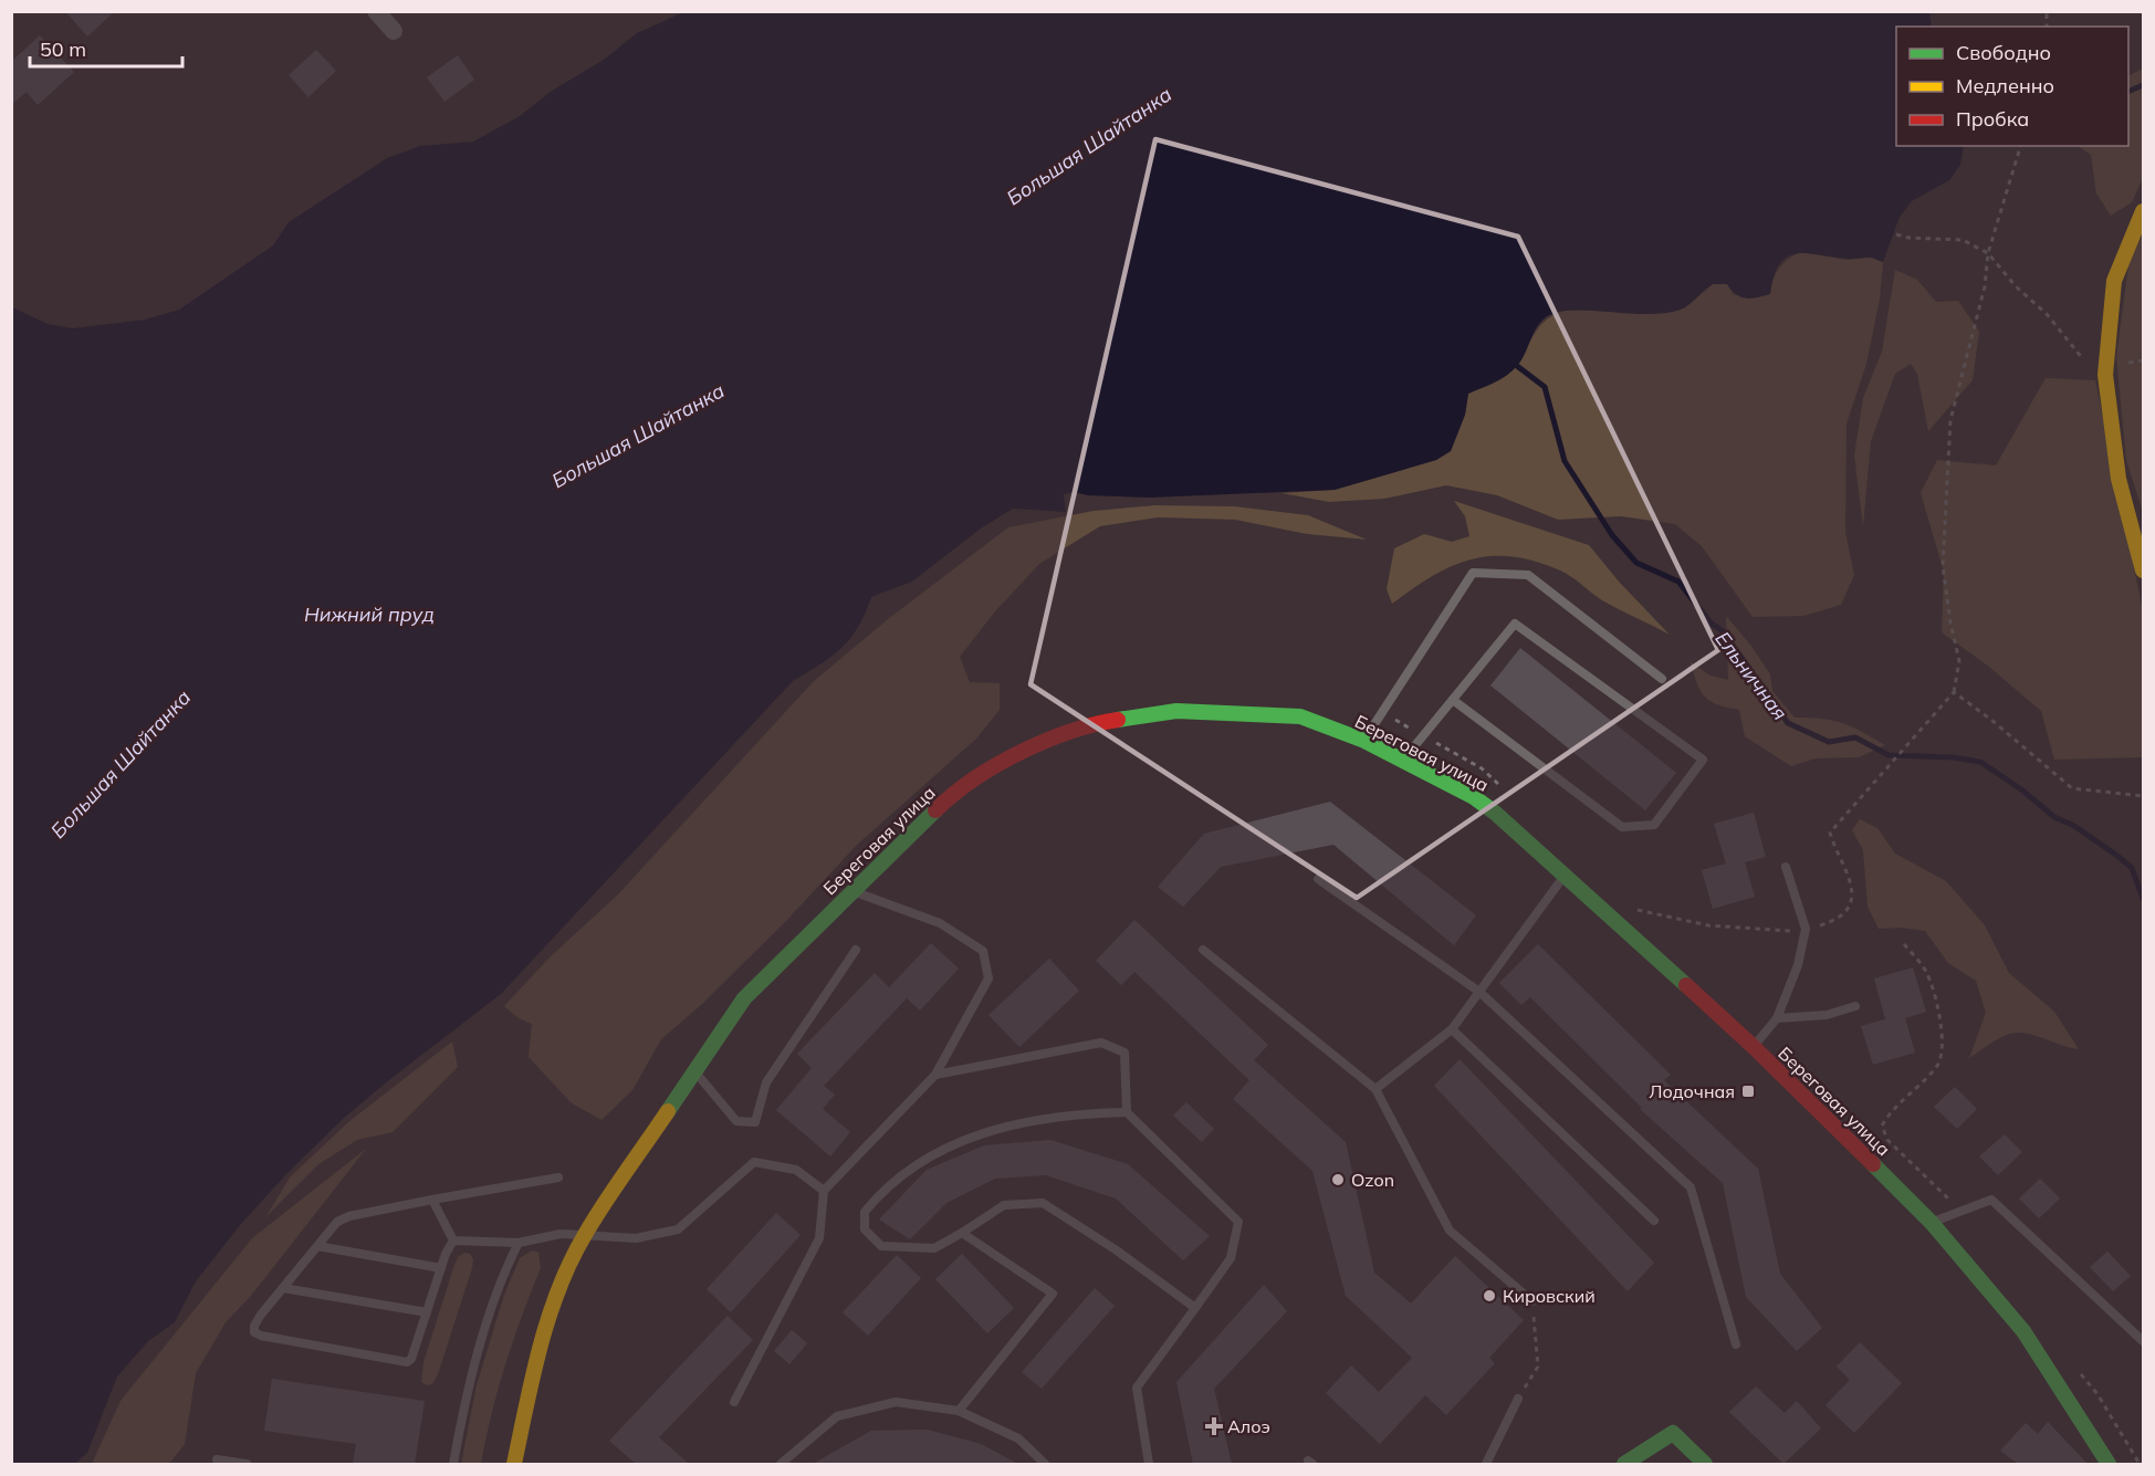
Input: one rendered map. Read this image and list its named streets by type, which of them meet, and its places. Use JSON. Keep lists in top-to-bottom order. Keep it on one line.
{"streets":{"main road":["Береговая улица"]},"water":["Большая Шайтанка","Нижний пруд","Ельничная"],"places":{"transit":["Лодочная"],"other":["Ozon","Кировский"],"health":["Алоэ"]},"legend":["Свободно","Медленно","Пробка"],"scale_bar":"50 m"}
